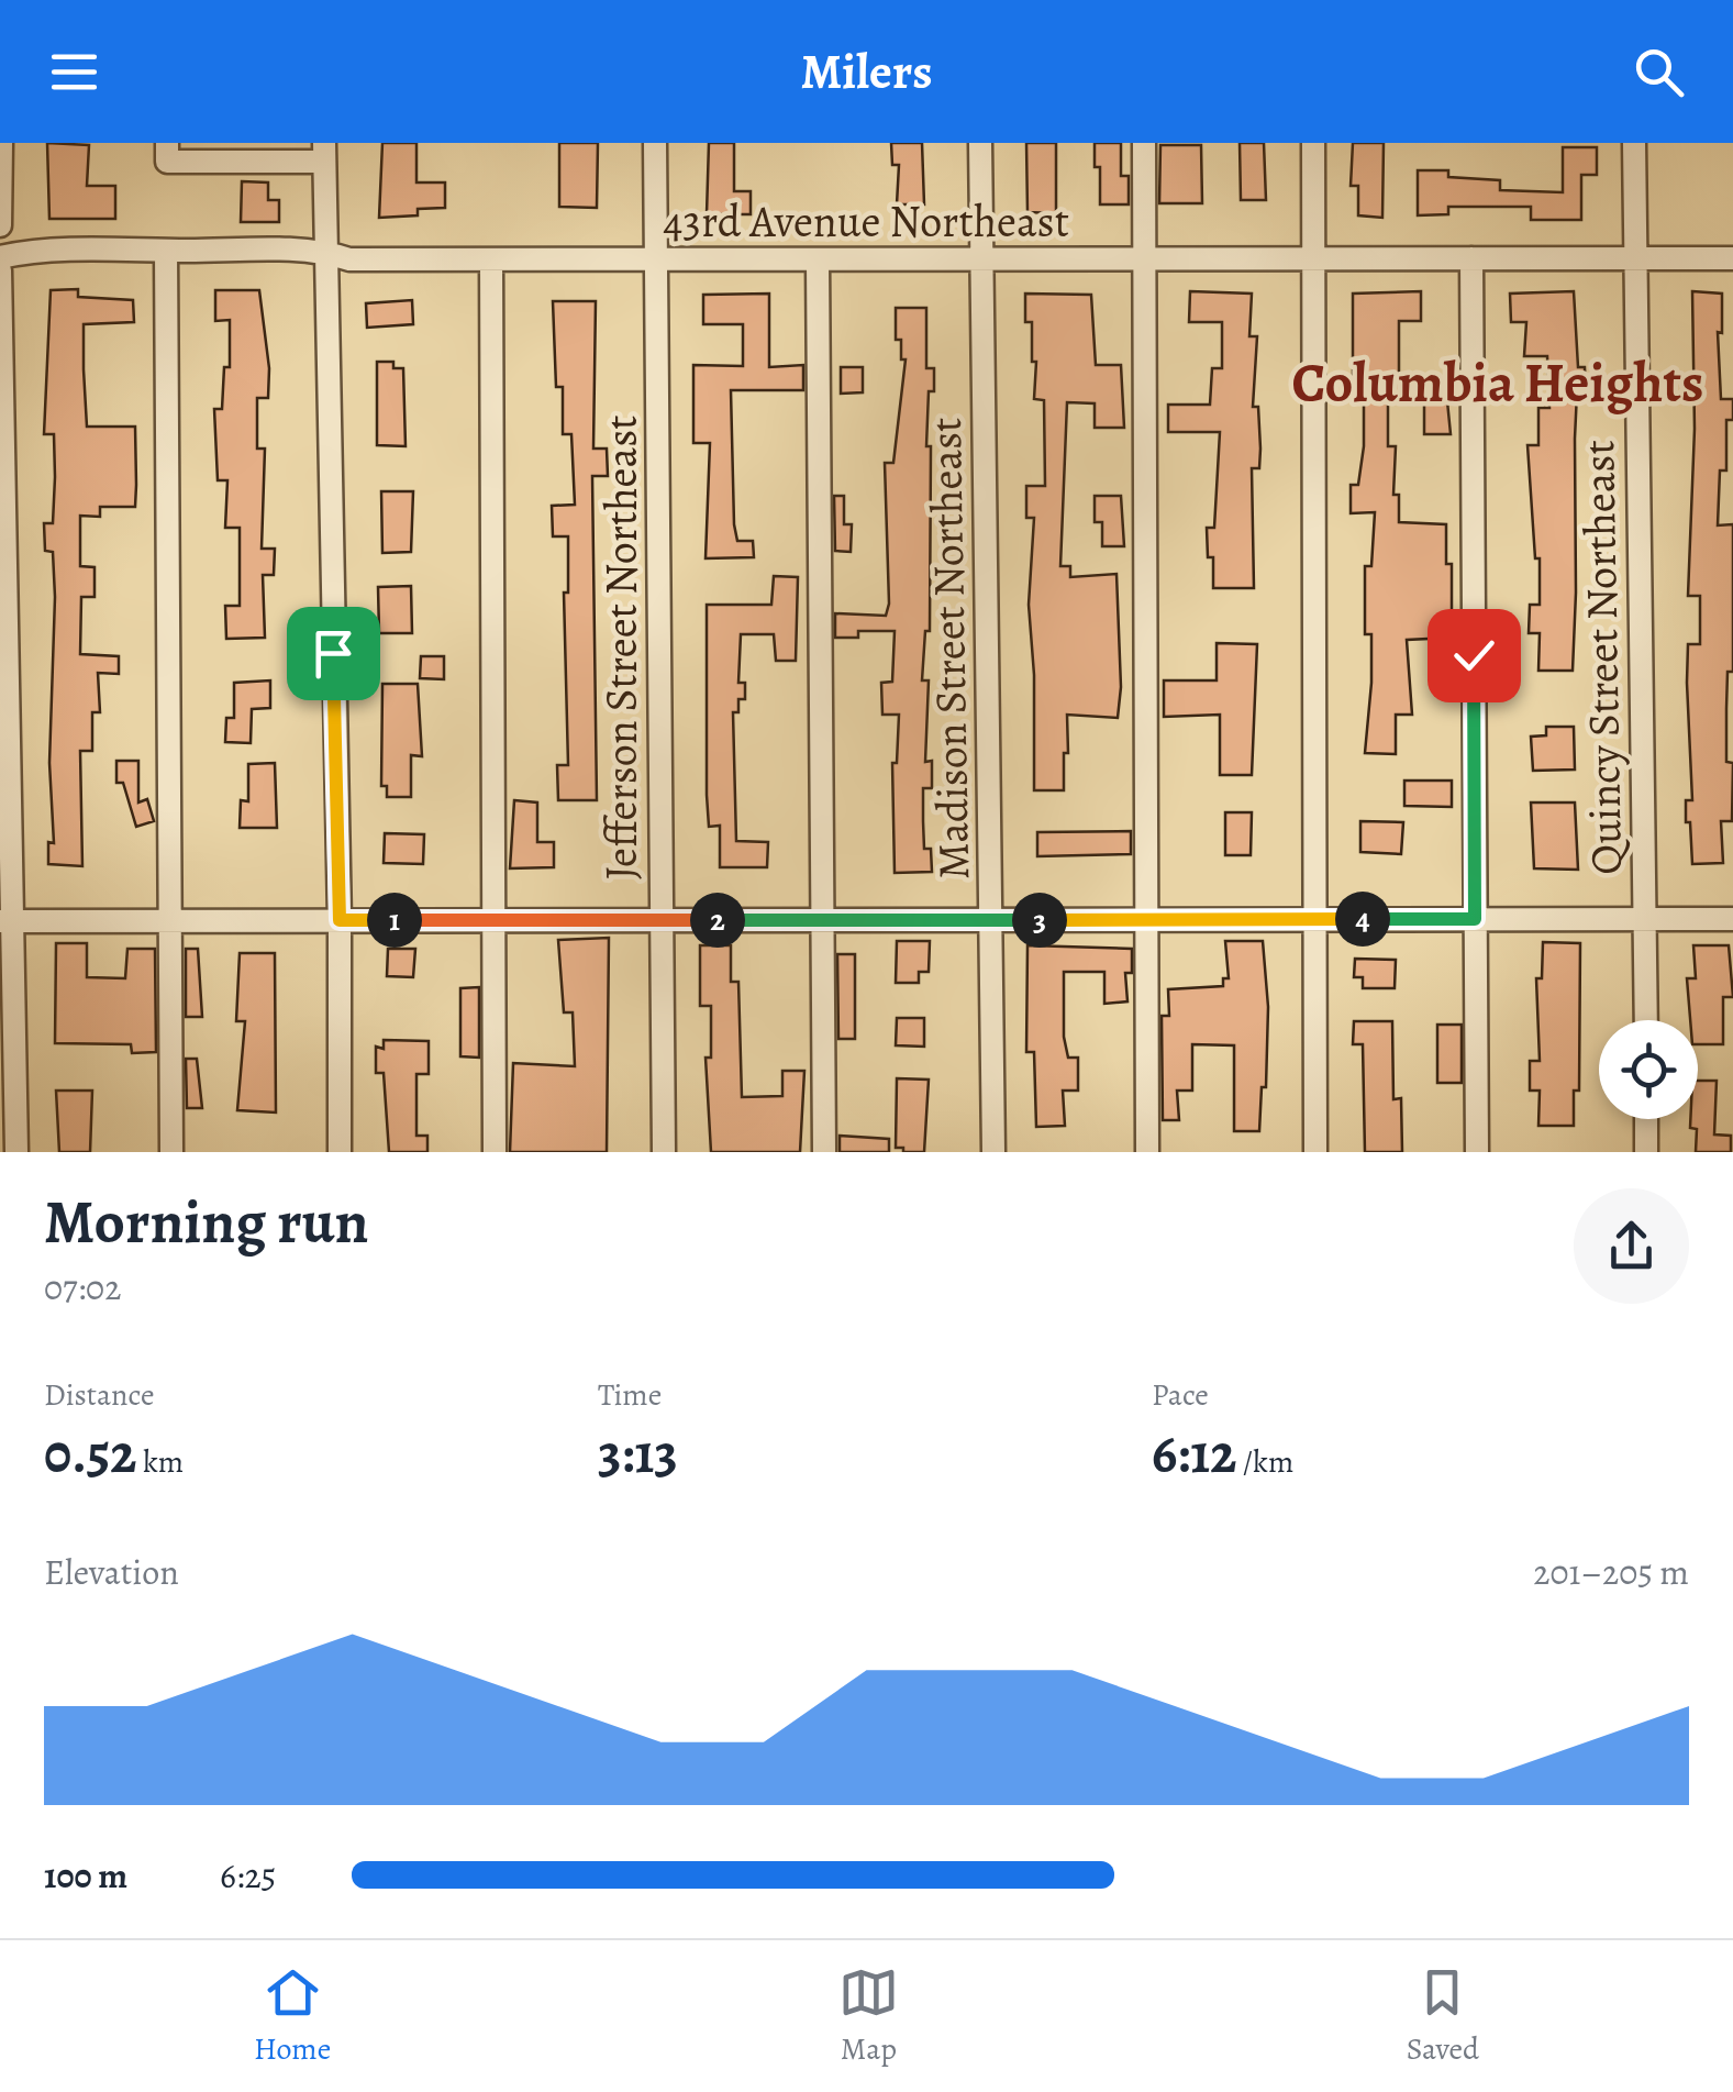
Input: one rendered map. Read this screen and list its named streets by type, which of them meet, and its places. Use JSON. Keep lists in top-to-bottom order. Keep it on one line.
{"streets":{"street":["43rd Avenue Northeast","Jefferson Street Northeast","Madison Street Northeast","Quincy Street Northeast"]},"crossings":[["43rd Avenue Northeast","Jefferson Street Northeast"],["43rd Avenue Northeast","Madison Street Northeast"],["43rd Avenue Northeast","Quincy Street Northeast"]],"districts":["Columbia Heights"],"page":{"header":"Milers","pins":["4","1","2","3"],"heading":["Morning run","07:02"],"stats":[["Distance","0.52 km"],["Time","3:13"],["Pace","6:12 /km"]],"chart":["Elevation","201–205 m"],"list":[{"name":"100 m","note":"6:25"}],"tabs":["Home","Map","Saved"]}}
